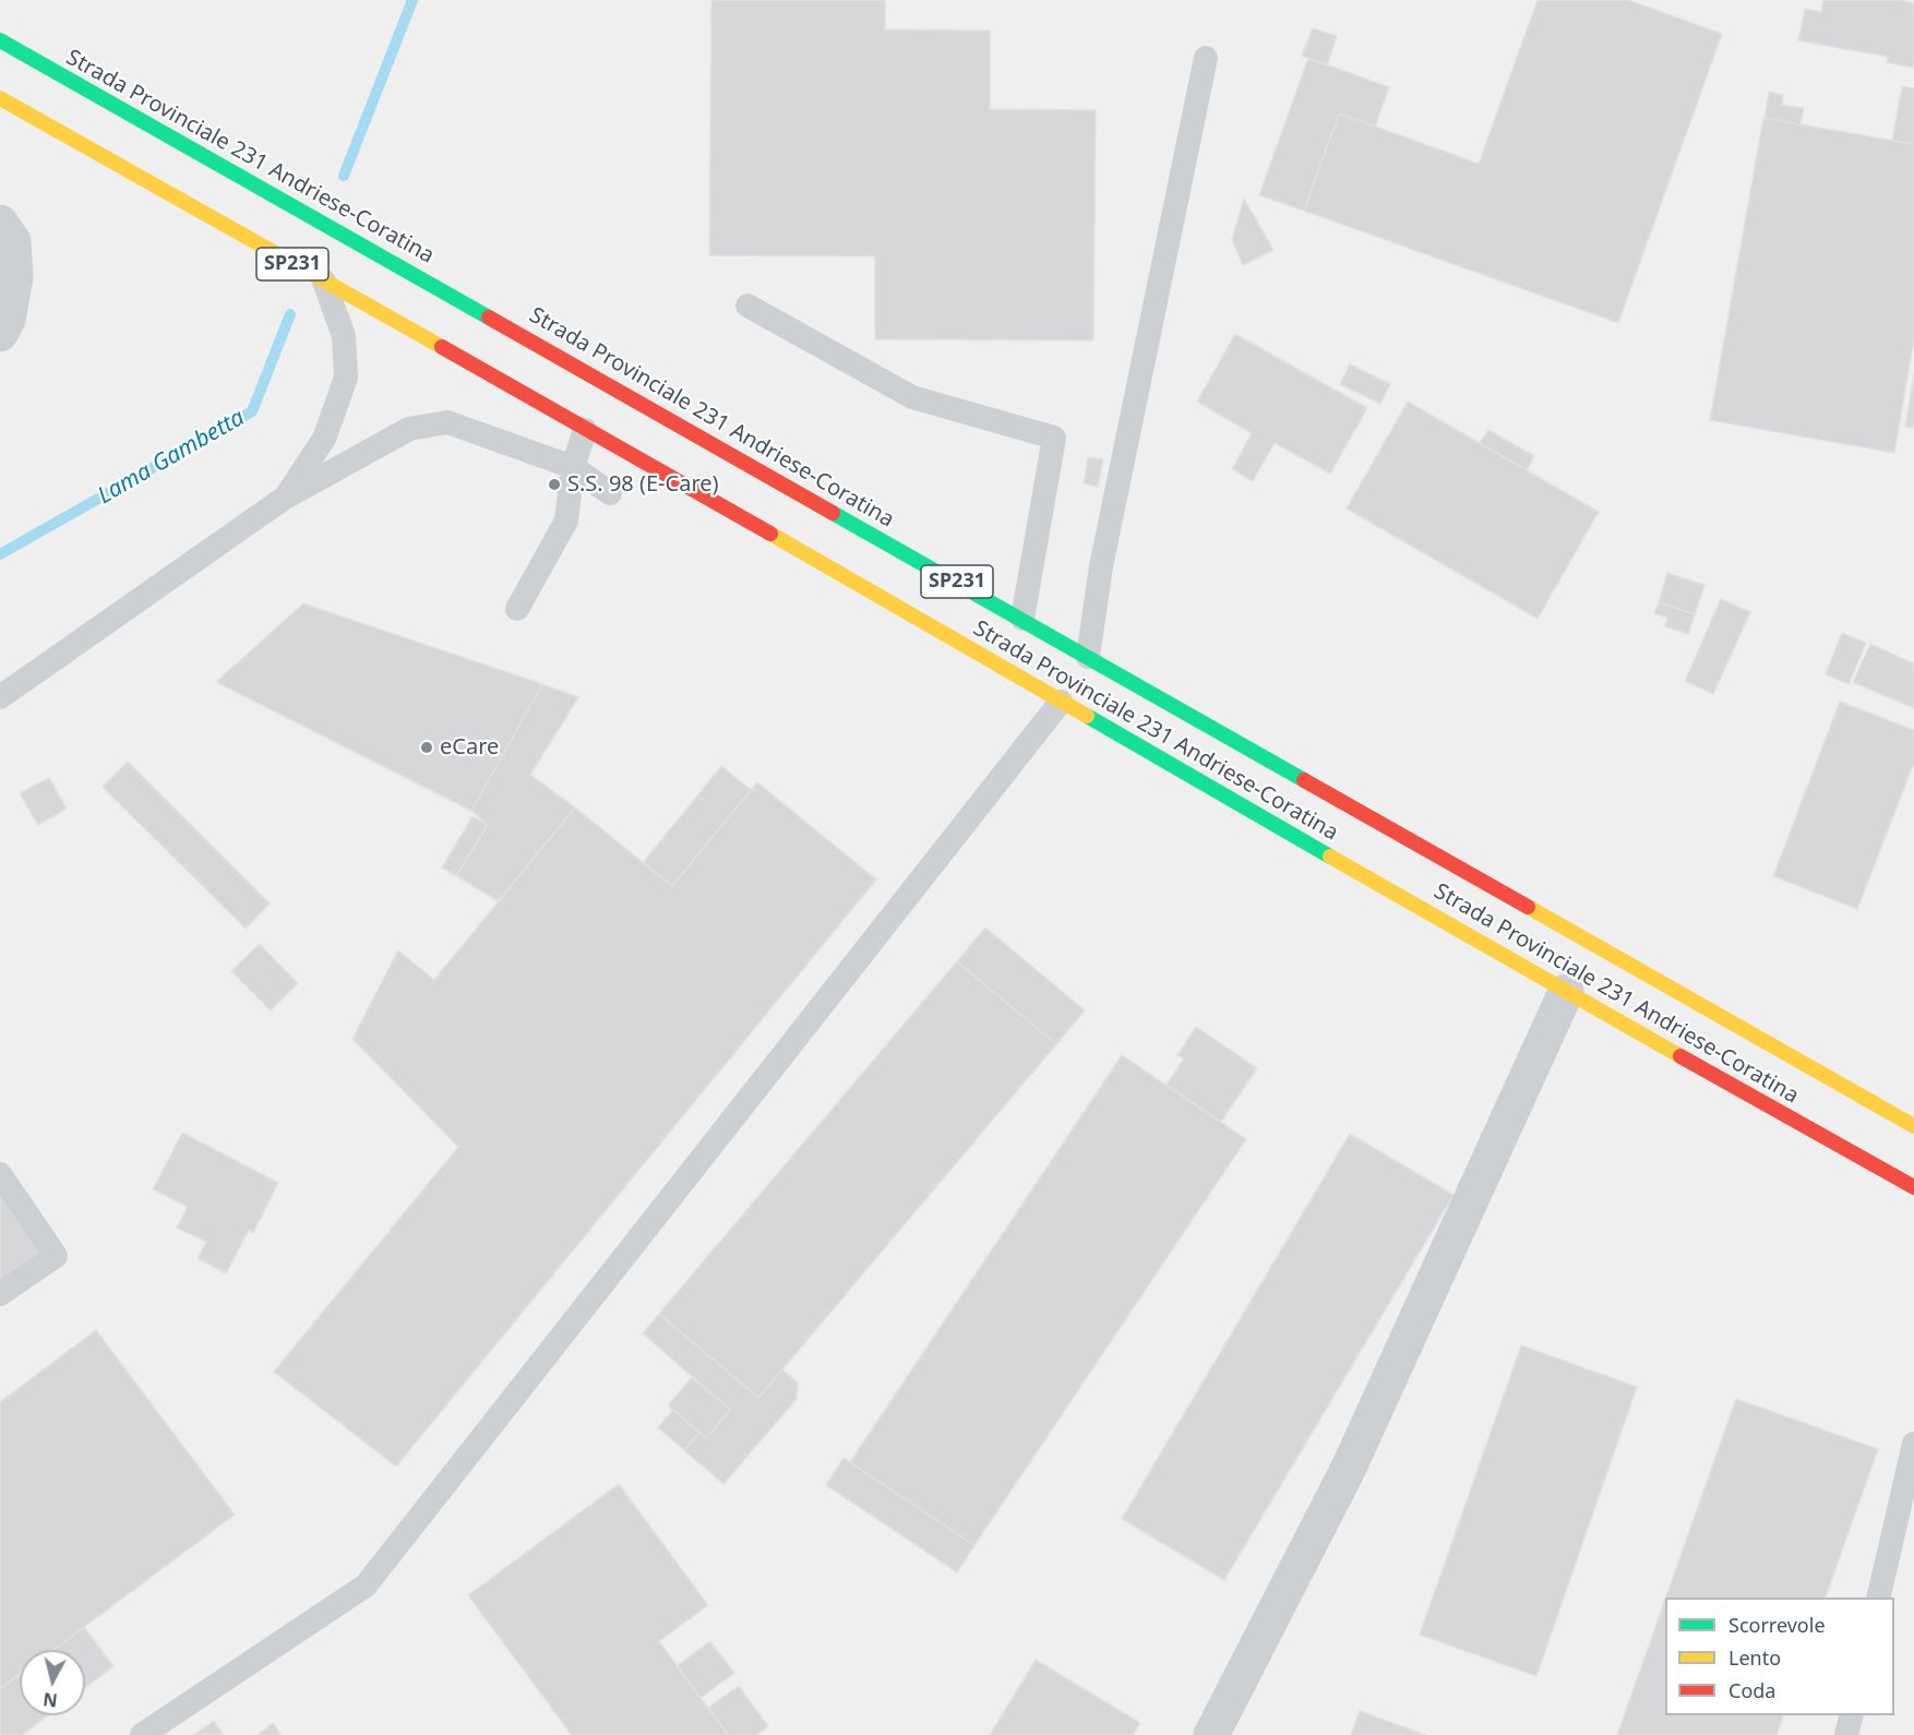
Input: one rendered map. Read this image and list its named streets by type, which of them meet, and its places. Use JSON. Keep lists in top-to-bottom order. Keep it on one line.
{"streets":{"main road":["Strada Provinciale 231 Andriese-Coratina","SP231"]},"water":["Lama Gambetta"],"places":["S.S. 98 (E-Care)","eCare"],"legend":["Scorrevole","Lento","Coda"],"north":"bottom"}
